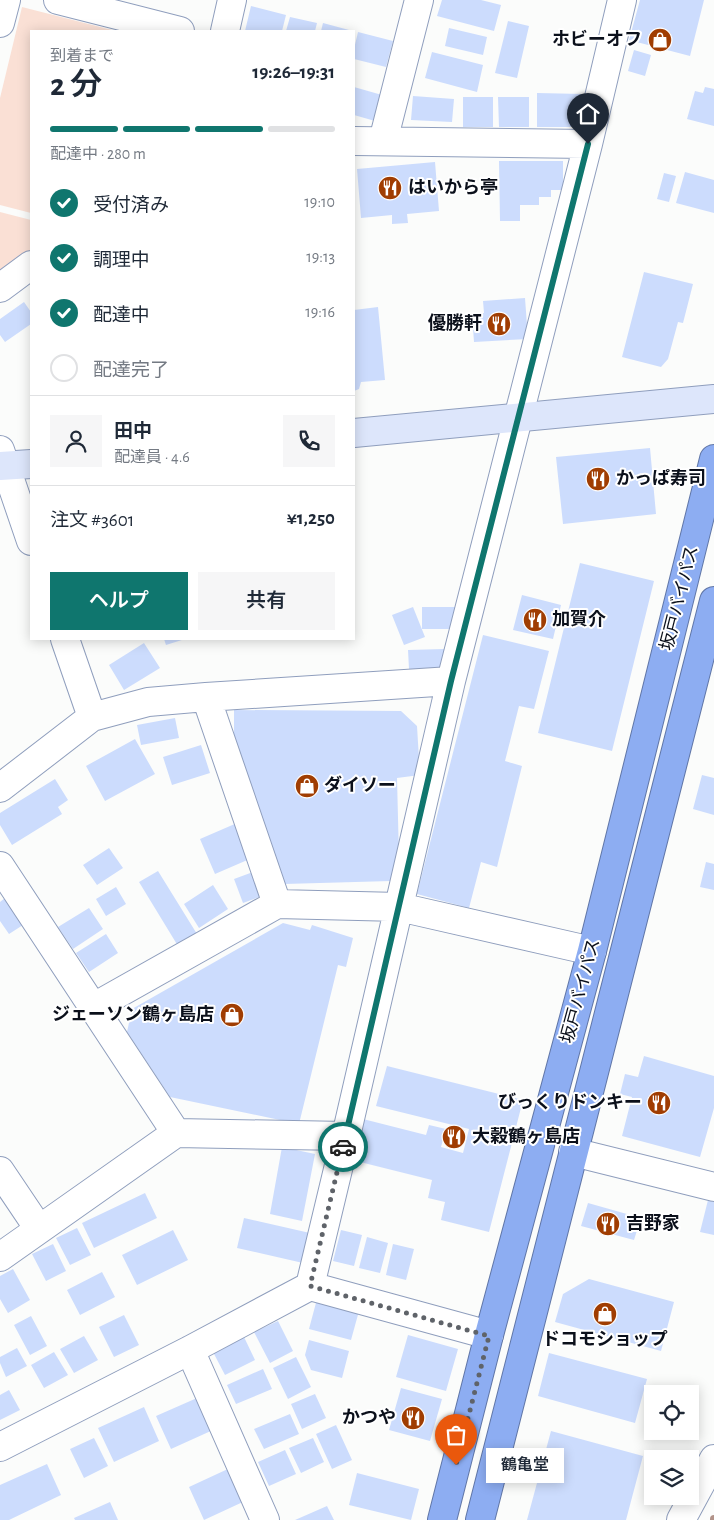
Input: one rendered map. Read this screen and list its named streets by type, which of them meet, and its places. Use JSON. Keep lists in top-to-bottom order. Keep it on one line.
{"streets":{"highway":["坂戸バイパス"]},"places":{"shop":["ホビーオフ","ダイソー","ジェーソン鶴ヶ島店","ドコモショップ"],"restaurant":["はいから亭","優勝軒","かっぱ寿司","加賀介","びっくりドンキー","大穀鶴ヶ島店","吉野家","かつや"],"other":["鶴亀堂"]},"page":{"heading":["2 分","到着まで","19:26–19:31"],"panel":["田中","配達員 · 4.6","注文 #3601","¥1,250"],"bar":"配達中 · 280 m","list":[["受付済み","19:10"],["調理中","19:13"],["配達中","19:16"],"配達完了"],"buttons":["ヘルプ","共有"],"bubble":"鶴亀堂"}}
